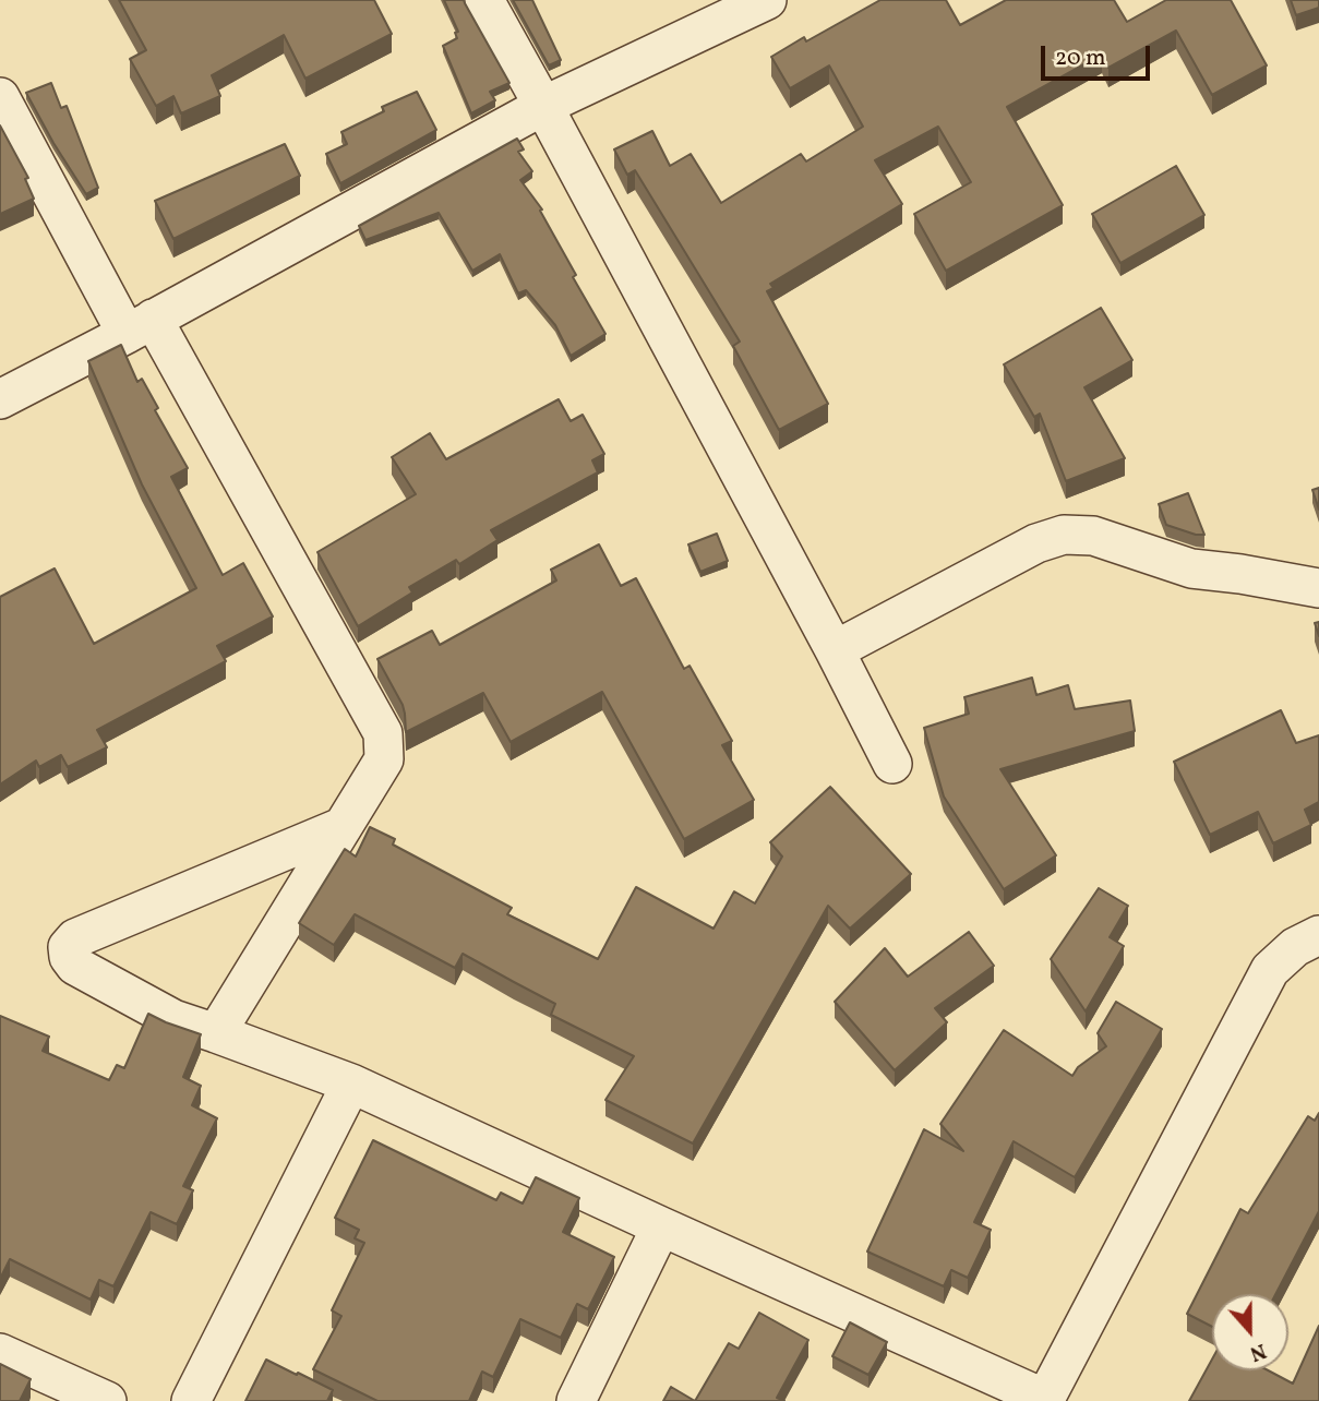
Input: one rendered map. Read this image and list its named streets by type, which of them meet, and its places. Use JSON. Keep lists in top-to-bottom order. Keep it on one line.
{"scale_bar":"20 m","north":"bottom"}
